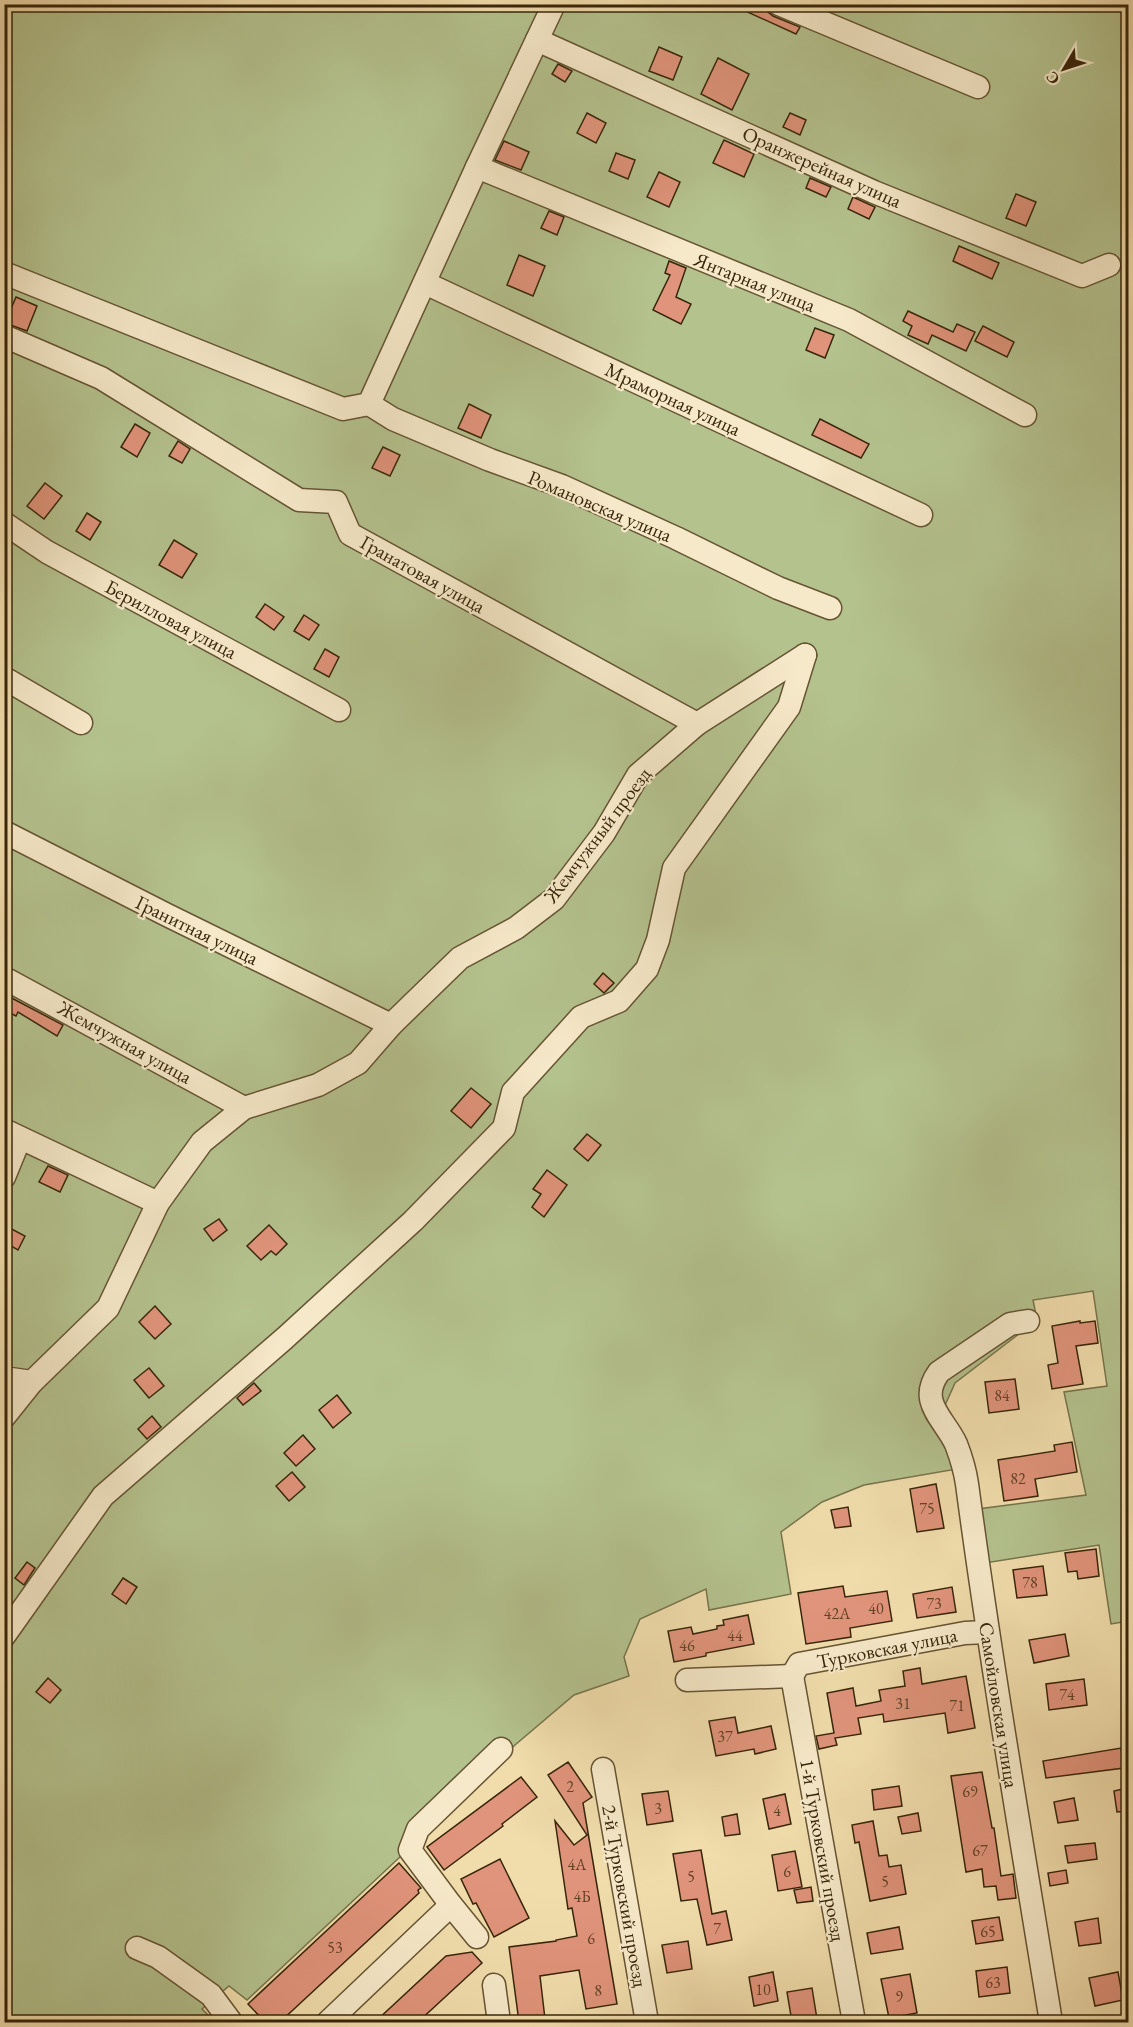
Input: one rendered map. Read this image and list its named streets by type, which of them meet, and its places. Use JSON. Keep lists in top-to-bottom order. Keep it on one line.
{"streets":{"street":["Оранжерейная улица","Янтарная улица","Мраморная улица","Романовская улица","Гранатовая улица","Берилловая улица","Жемчужный проезд","Гранитная улица","Жемчужная улица","Турковская улица","Самойловская улица","1-й Турковский проезд","2-й Турковский проезд"]},"crossings":[["Гранатовая улица","Жемчужный проезд"],["Жемчужный проезд","Гранитная улица"],["Жемчужный проезд","Жемчужная улица"],["Турковская улица","Самойловская улица"],["Турковская улица","1-й Турковский проезд"]],"house_numbers":["84","82","75","78","73","40","42А","44","46","74","31","71","37","2","69","3","4","67","4А","6","5","5","4Б","7","65","6","53","63","10","8","9"],"north":"bottom left"}
